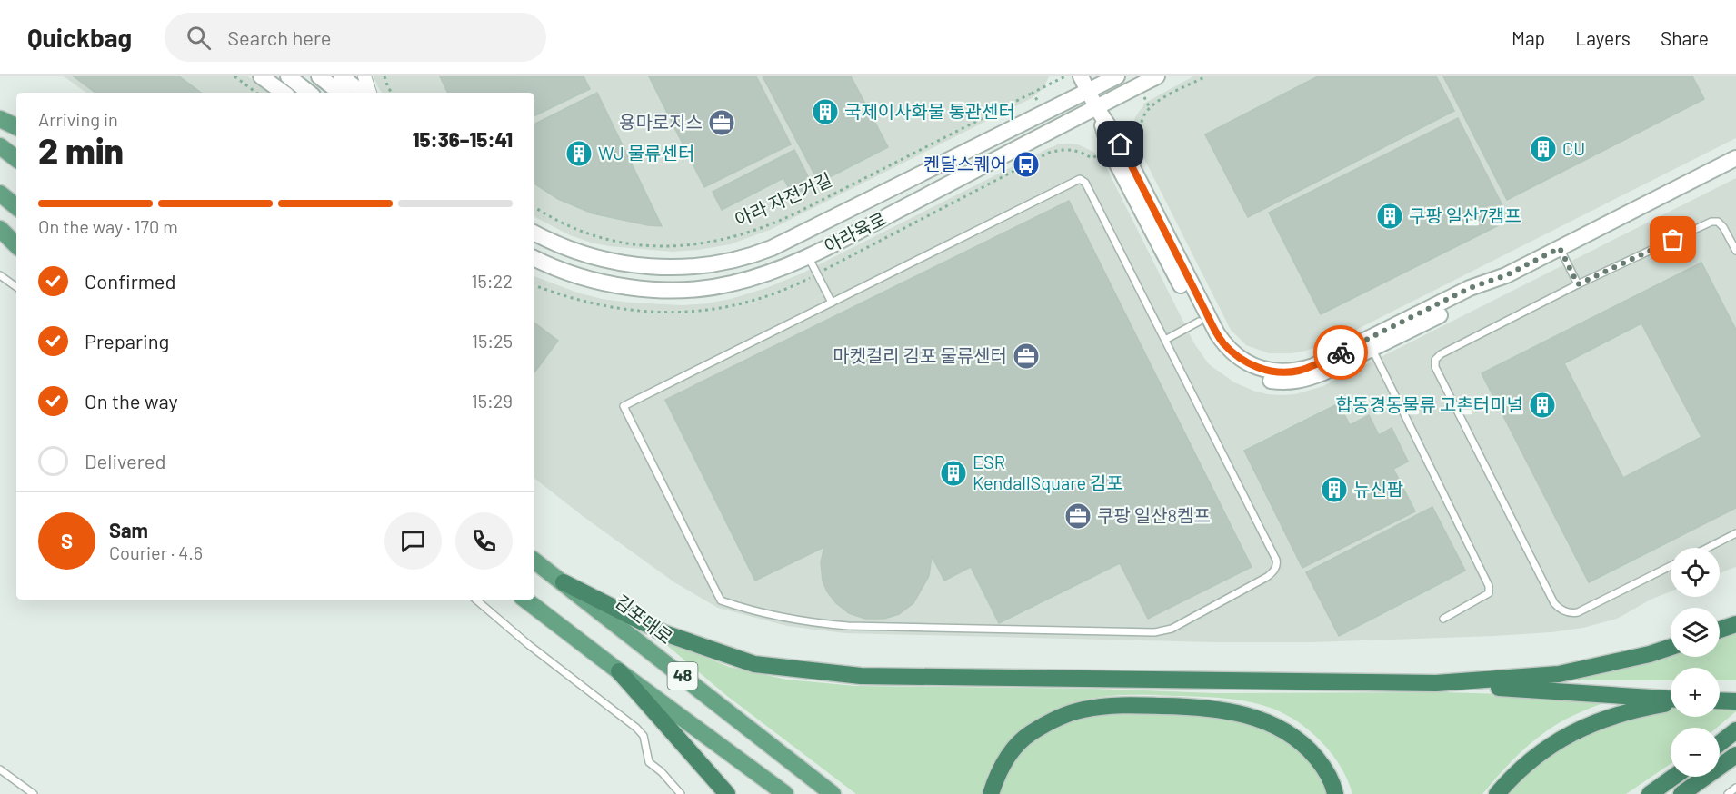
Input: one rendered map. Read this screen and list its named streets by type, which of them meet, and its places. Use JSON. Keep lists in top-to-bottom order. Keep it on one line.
{"streets":{"main road":["김포대로","48"],"street":["아라육로"],"path":["아라 자전거길"]},"places":{"building":["국제이사화물 통관센터","CU","WJ 물류센터","쿠팡 일산7캠프","합동경동물류 고촌터미널","ESR KendallSquare 김포","뉴신팜"],"office":["용마로지스","마켓컬리 김포 물류센터","쿠팡 일산8켐프"],"bus stop":["켄달스퀘어"]},"page":{"header":"Quickbag","search":"Search here","nav":["Map","Layers","Share"],"heading":["2 min","Arriving in","15:36–15:41"],"panel":["Sam","Courier · 4.6"],"bar":"On the way · 170 m","list":[["Confirmed","15:22"],["Preparing","15:25"],["On the way","15:29"],"Delivered"],"round":"S","map_buttons":["+","−"]}}
